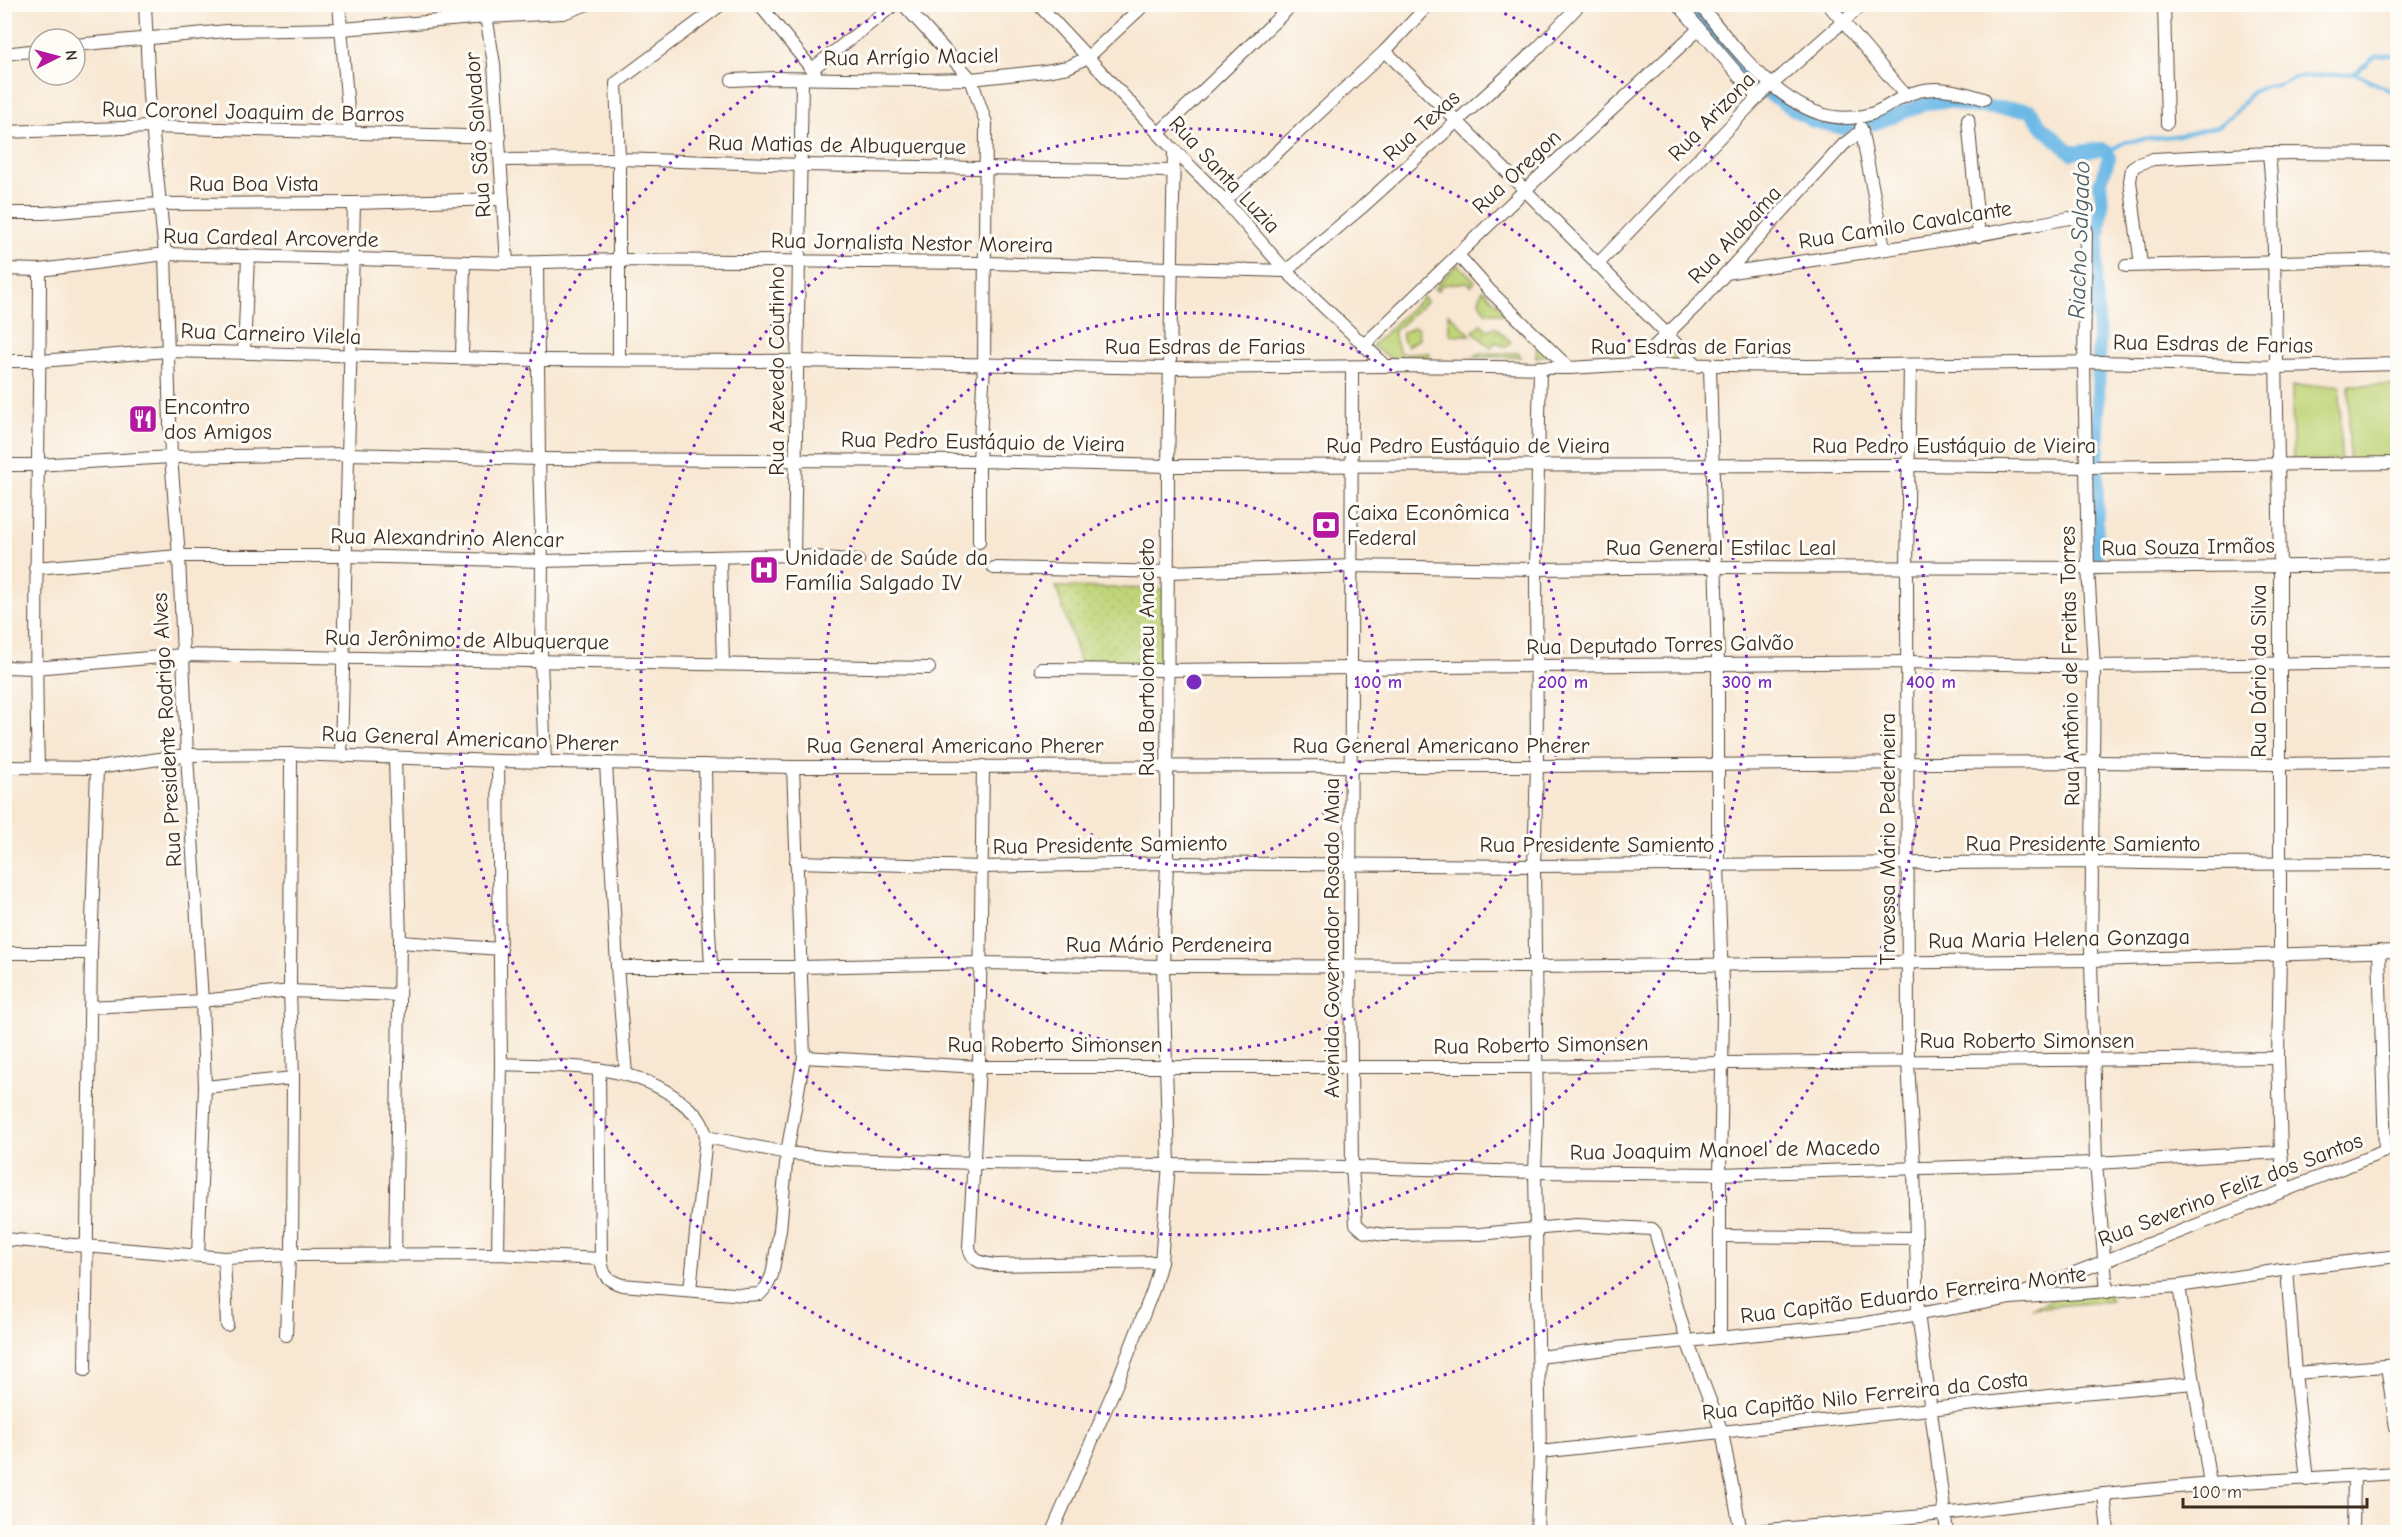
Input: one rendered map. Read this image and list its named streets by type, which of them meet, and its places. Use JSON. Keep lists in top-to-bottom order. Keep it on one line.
{"streets":{"street":["Rua Arrígio Maciel","Rua Coronel Joaquim de Barros","Rua Arizona","Rua Texas","Rua São Salvador","Rua Matias de Albuquerque","Rua Oregon","Rua Santa Luzia","Rua Boa Vista","Rua Camilo Cavalcante","Rua Alabama","Rua Cardeal Arcoverde","Rua Jornalista Nestor Moreira","Rua Carneiro Vilela","Rua Esdras de Farias","Rua Azevedo Coutinho","Rua Pedro Eustáquio de Vieira","Rua Alexandrino Alencar","Rua Souza Irmãos","Rua General Estilac Leal","Rua Jerônimo de Albuquerque","Rua Deputado Torres Galvão","Rua Bartolomeu Anacleto","Rua Antônio de Freitas Torres","Rua Dário da Silva","Rua Presidente Rodrigo Alves","Rua General Americano Pherer","Travessa Mário Pederneira","Rua Presidente Samiento","Avenida Governador Rosado Maia","Rua Maria Helena Gonzaga","Rua Mário Perdeneira","Rua Roberto Simonsen","Rua Joaquim Manoel de Macedo","Rua Severino Feliz dos Santos","Rua Capitão Eduardo Ferreira Monte","Rua Capitão Nilo Ferreira da Costa"]},"crossings":[["Rua Arrígio Maciel","Rua Santa Luzia"],["Rua Arrígio Maciel","Rua Azevedo Coutinho"],["Rua Coronel Joaquim de Barros","Rua São Salvador"],["Rua Coronel Joaquim de Barros","Rua Presidente Rodrigo Alves"],["Rua Texas","Rua Santa Luzia"],["Rua Texas","Rua Jornalista Nestor Moreira"],["Rua São Salvador","Rua Matias de Albuquerque"],["Rua São Salvador","Rua Boa Vista"],["Rua São Salvador","Rua Cardeal Arcoverde"],["Rua Matias de Albuquerque","Rua Azevedo Coutinho"],["Rua Matias de Albuquerque","Rua Bartolomeu Anacleto"],["Rua Oregon","Rua Santa Luzia"],["Rua Santa Luzia","Rua Jornalista Nestor Moreira"],["Rua Santa Luzia","Rua Esdras de Farias"],["Rua Santa Luzia","Rua Bartolomeu Anacleto"],["Rua Boa Vista","Rua Presidente Rodrigo Alves"],["Rua Camilo Cavalcante","Rua Alabama"],["Rua Camilo Cavalcante","Rua Antônio de Freitas Torres"],["Rua Alabama","Rua Esdras de Farias"],["Rua Cardeal Arcoverde","Rua Jornalista Nestor Moreira"],["Rua Cardeal Arcoverde","Rua Presidente Rodrigo Alves"],["Rua Jornalista Nestor Moreira","Rua Azevedo Coutinho"],["Rua Jornalista Nestor Moreira","Rua Bartolomeu Anacleto"],["Rua Carneiro Vilela","Rua Esdras de Farias"],["Rua Carneiro Vilela","Rua Azevedo Coutinho"],["Rua Carneiro Vilela","Rua Presidente Rodrigo Alves"],["Rua Esdras de Farias","Rua Azevedo Coutinho"],["Rua Esdras de Farias","Rua Bartolomeu Anacleto"],["Rua Esdras de Farias","Rua Antônio de Freitas Torres"],["Rua Esdras de Farias","Rua Dário da Silva"],["Rua Esdras de Farias","Travessa Mário Pederneira"],["Rua Esdras de Farias","Avenida Governador Rosado Maia"],["Rua Azevedo Coutinho","Rua Pedro Eustáquio de Vieira"],["Rua Azevedo Coutinho","Rua Alexandrino Alencar"],["Rua Pedro Eustáquio de Vieira","Rua Bartolomeu Anacleto"],["Rua Pedro Eustáquio de Vieira","Rua Antônio de Freitas Torres"],["Rua Pedro Eustáquio de Vieira","Rua Dário da Silva"],["Rua Pedro Eustáquio de Vieira","Rua Presidente Rodrigo Alves"],["Rua Pedro Eustáquio de Vieira","Travessa Mário Pederneira"],["Rua Pedro Eustáquio de Vieira","Avenida Governador Rosado Maia"],["Rua Alexandrino Alencar","Rua Presidente Rodrigo Alves"],["Rua Souza Irmãos","Rua General Estilac Leal"],["Rua Souza Irmãos","Rua Antônio de Freitas Torres"],["Rua Souza Irmãos","Rua Dário da Silva"],["Rua Souza Irmãos","Travessa Mário Pederneira"],["Rua General Estilac Leal","Rua Bartolomeu Anacleto"],["Rua General Estilac Leal","Travessa Mário Pederneira"],["Rua General Estilac Leal","Avenida Governador Rosado Maia"],["Rua Jerônimo de Albuquerque","Rua Presidente Rodrigo Alves"],["Rua Deputado Torres Galvão","Rua Bartolomeu Anacleto"],["Rua Deputado Torres Galvão","Rua Antônio de Freitas Torres"],["Rua Deputado Torres Galvão","Rua Dário da Silva"],["Rua Deputado Torres Galvão","Travessa Mário Pederneira"],["Rua Deputado Torres Galvão","Avenida Governador Rosado Maia"],["Rua Bartolomeu Anacleto","Rua General Americano Pherer"],["Rua Bartolomeu Anacleto","Rua Presidente Samiento"],["Rua Bartolomeu Anacleto","Rua Mário Perdeneira"],["Rua Bartolomeu Anacleto","Rua Roberto Simonsen"],["Rua Bartolomeu Anacleto","Rua Joaquim Manoel de Macedo"],["Rua Antônio de Freitas Torres","Rua General Americano Pherer"],["Rua Antônio de Freitas Torres","Rua Presidente Samiento"],["Rua Antônio de Freitas Torres","Rua Maria Helena Gonzaga"],["Rua Antônio de Freitas Torres","Rua Roberto Simonsen"],["Rua Antônio de Freitas Torres","Rua Joaquim Manoel de Macedo"],["Rua Antônio de Freitas Torres","Rua Severino Feliz dos Santos"],["Rua Antônio de Freitas Torres","Rua Capitão Eduardo Ferreira Monte"],["Rua Dário da Silva","Rua General Americano Pherer"],["Rua Dário da Silva","Rua Presidente Samiento"],["Rua Dário da Silva","Rua Maria Helena Gonzaga"],["Rua Dário da Silva","Rua Roberto Simonsen"],["Rua Dário da Silva","Rua Joaquim Manoel de Macedo"],["Rua Dário da Silva","Rua Severino Feliz dos Santos"],["Rua Presidente Rodrigo Alves","Rua General Americano Pherer"],["Rua General Americano Pherer","Travessa Mário Pederneira"],["Rua General Americano Pherer","Avenida Governador Rosado Maia"],["Travessa Mário Pederneira","Rua Presidente Samiento"],["Travessa Mário Pederneira","Rua Maria Helena Gonzaga"],["Travessa Mário Pederneira","Rua Roberto Simonsen"],["Travessa Mário Pederneira","Rua Joaquim Manoel de Macedo"],["Travessa Mário Pederneira","Rua Capitão Eduardo Ferreira Monte"],["Travessa Mário Pederneira","Rua Capitão Nilo Ferreira da Costa"],["Rua Presidente Samiento","Avenida Governador Rosado Maia"],["Avenida Governador Rosado Maia","Rua Mário Perdeneira"],["Avenida Governador Rosado Maia","Rua Roberto Simonsen"],["Avenida Governador Rosado Maia","Rua Joaquim Manoel de Macedo"],["Rua Maria Helena Gonzaga","Rua Mário Perdeneira"],["Rua Severino Feliz dos Santos","Rua Capitão Eduardo Ferreira Monte"]],"water":["Riacho Salgado"],"places":{"restaurant":["Encontro dos Amigos"],"bank":["Caixa Econômica Federal"],"hospital":["Unidade de Saúde da Família Salgado IV"]},"scale_bar":"100 m","north":"right","rings":["100 m","200 m","300 m","400 m"]}
